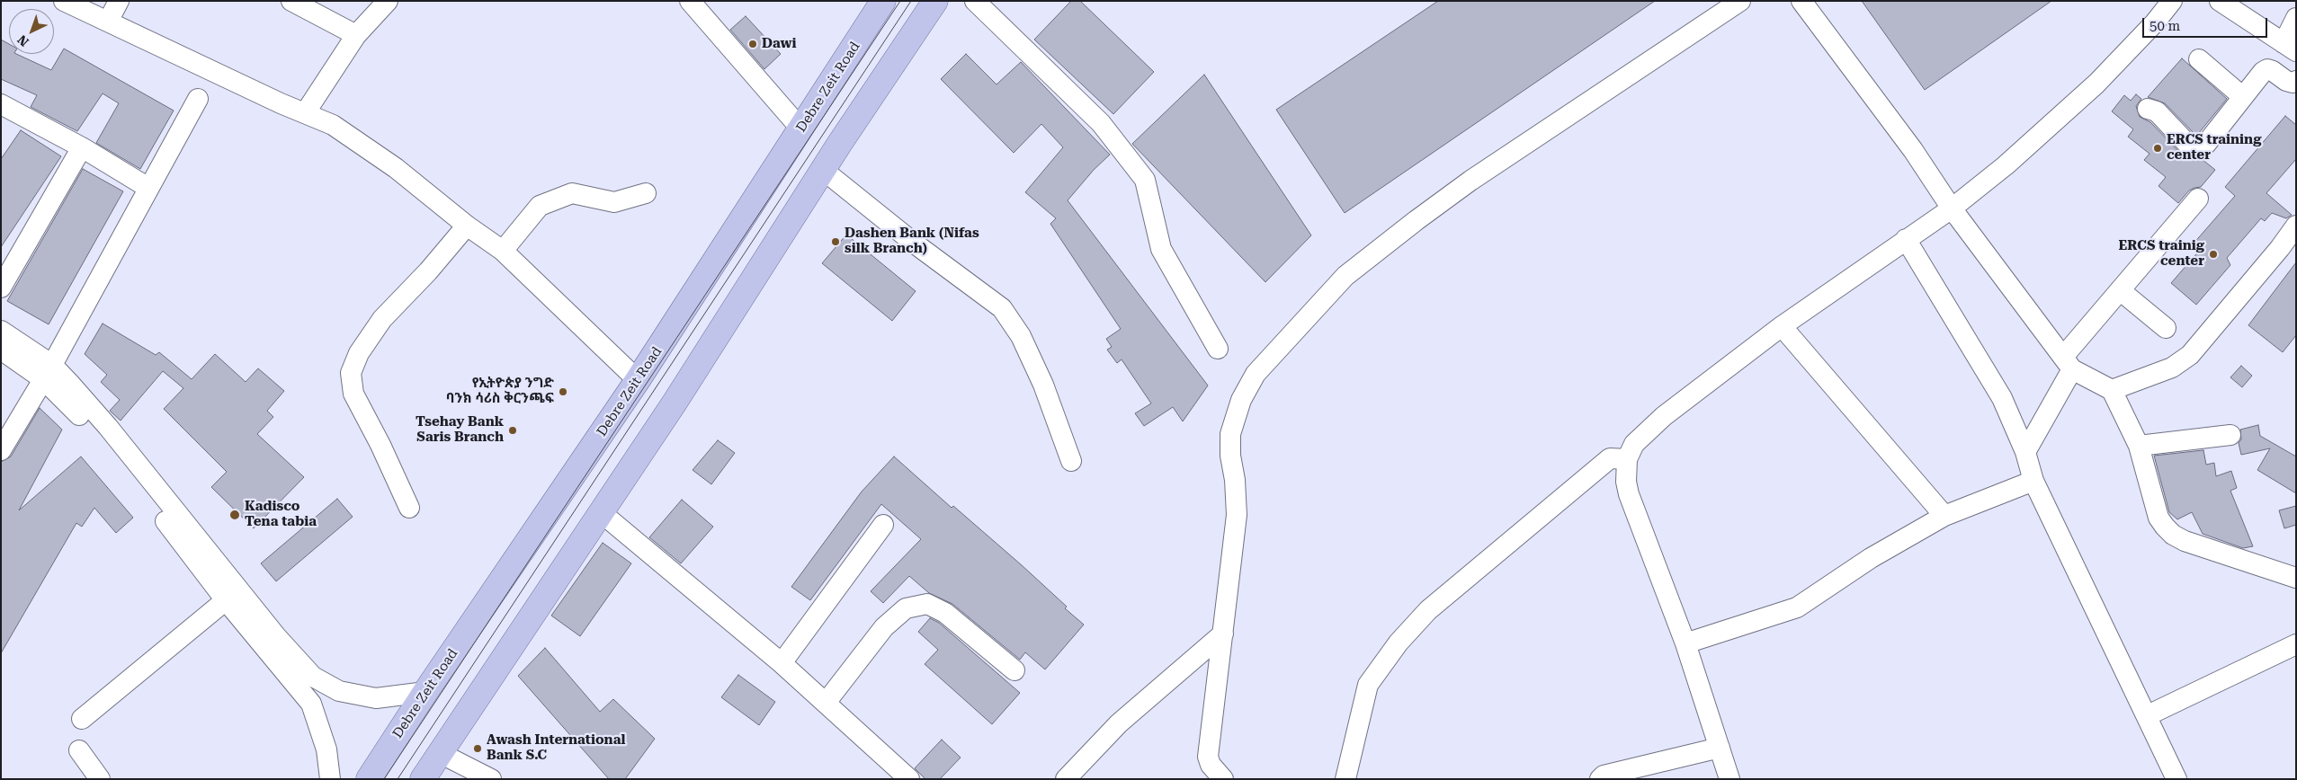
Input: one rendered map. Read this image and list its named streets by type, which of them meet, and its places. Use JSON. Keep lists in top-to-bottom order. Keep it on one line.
{"streets":{"main road":["Debre Zeit Road"]},"places":["Dawi","ERCS training center","Dashen Bank (Nifas silk Branch)","ERCS trainig center","የኢትዮጵያ ንግድ ባንክ ሳሪስ ቅርንጫፍ","Tsehay Bank Saris Branch","Kadisco Tena tabia","Awash International Bank S.C"],"scale_bar":"50 m","north":"bottom left"}
